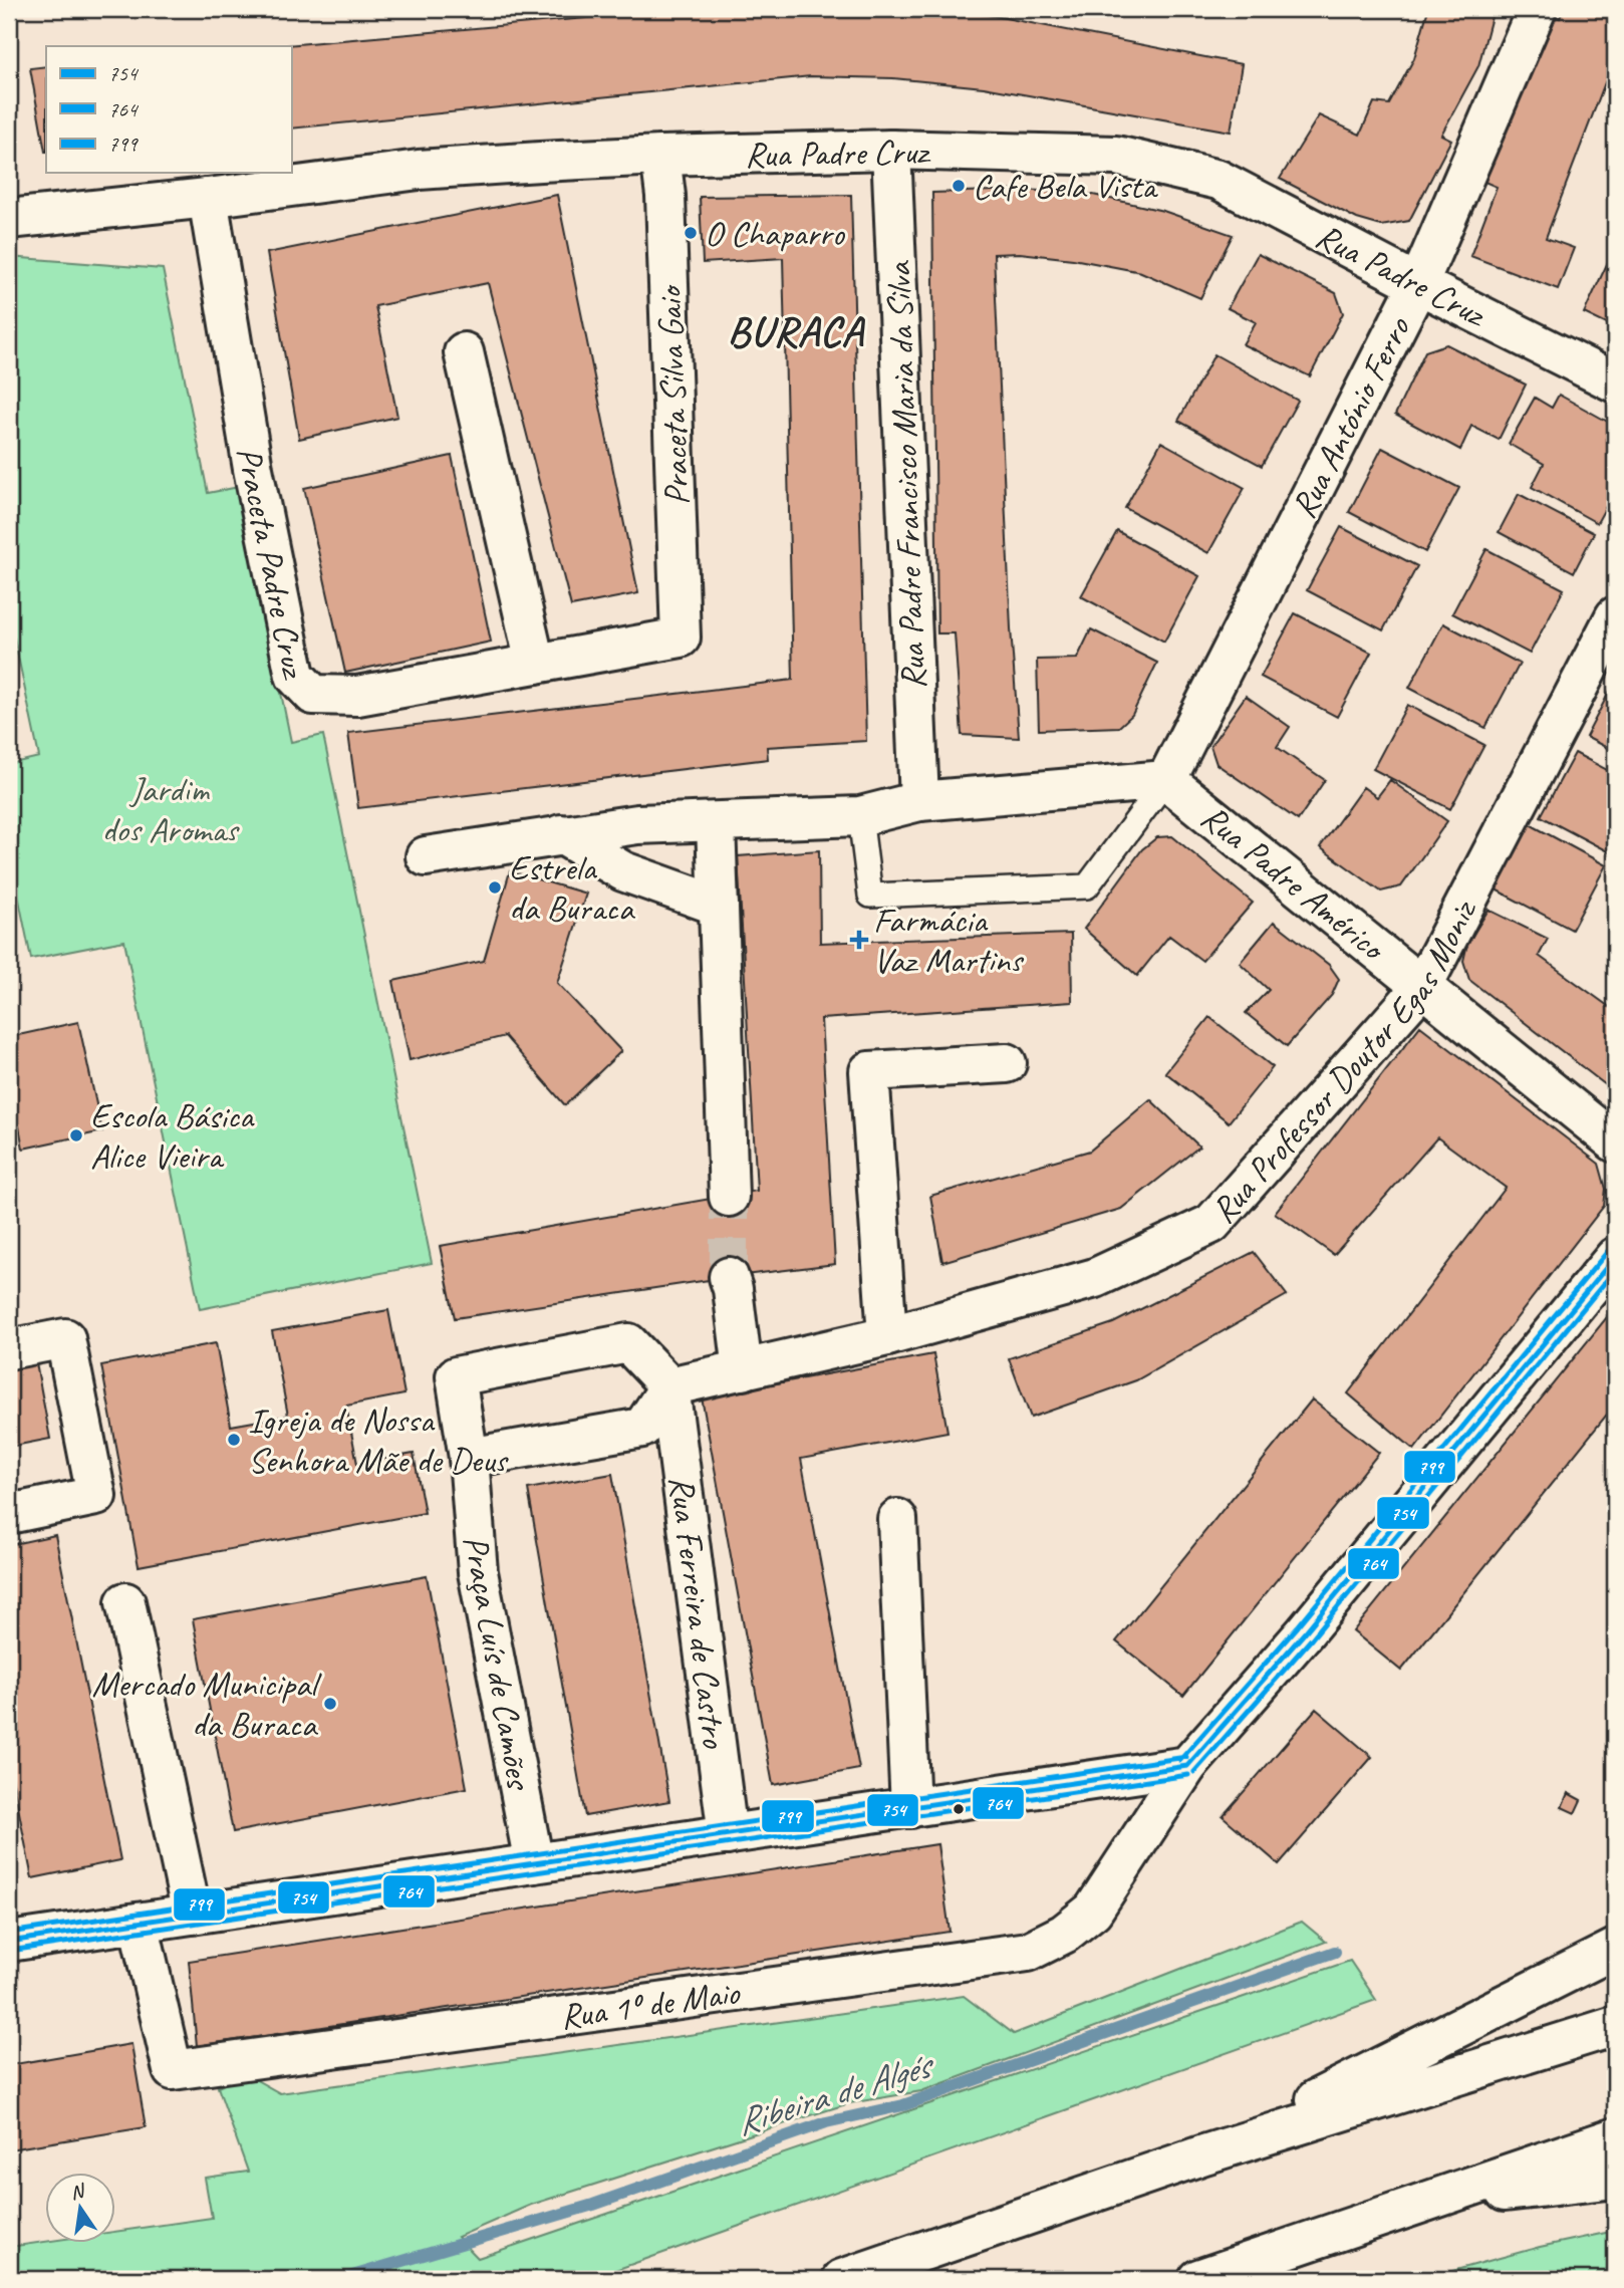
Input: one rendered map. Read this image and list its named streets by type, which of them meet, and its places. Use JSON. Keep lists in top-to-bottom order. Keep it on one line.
{"streets":{"main road":["Rua Padre Cruz","Praceta Silva Gaio","Rua António Ferro","Rua Padre Francisco Maria da Silva","Praceta Padre Cruz","Rua Padre Américo","Rua Professor Doutor Egas Moniz","Rua Ferreira de Castro","Praça Luís de Camões","Rua 1º de Maio"]},"crossings":[["Rua Padre Cruz","Praceta Silva Gaio"],["Rua Padre Cruz","Rua António Ferro"],["Rua Padre Cruz","Rua Padre Francisco Maria da Silva"],["Rua Padre Cruz","Praceta Padre Cruz"],["Praceta Silva Gaio","Praceta Padre Cruz"],["Rua António Ferro","Rua Padre Américo"],["Rua Padre Américo","Rua Professor Doutor Egas Moniz"],["Rua Professor Doutor Egas Moniz","Rua Ferreira de Castro"]],"districts":["BURACA"],"water":["Ribeira de Algés"],"parks":["Jardim dos Aromas"],"places":{"other":["Cafe Bela Vista","O Chaparro","Estrela da Buraca","Escola Básica Alice Vieira","Igreja de Nossa Senhora Mãe de Deus","Mercado Municipal da Buraca"],"health":["Farmácia Vaz Martins"]},"lines":["transit line 799","transit line 754","transit line 764"],"legend":["754","764","799"],"north":"top"}
